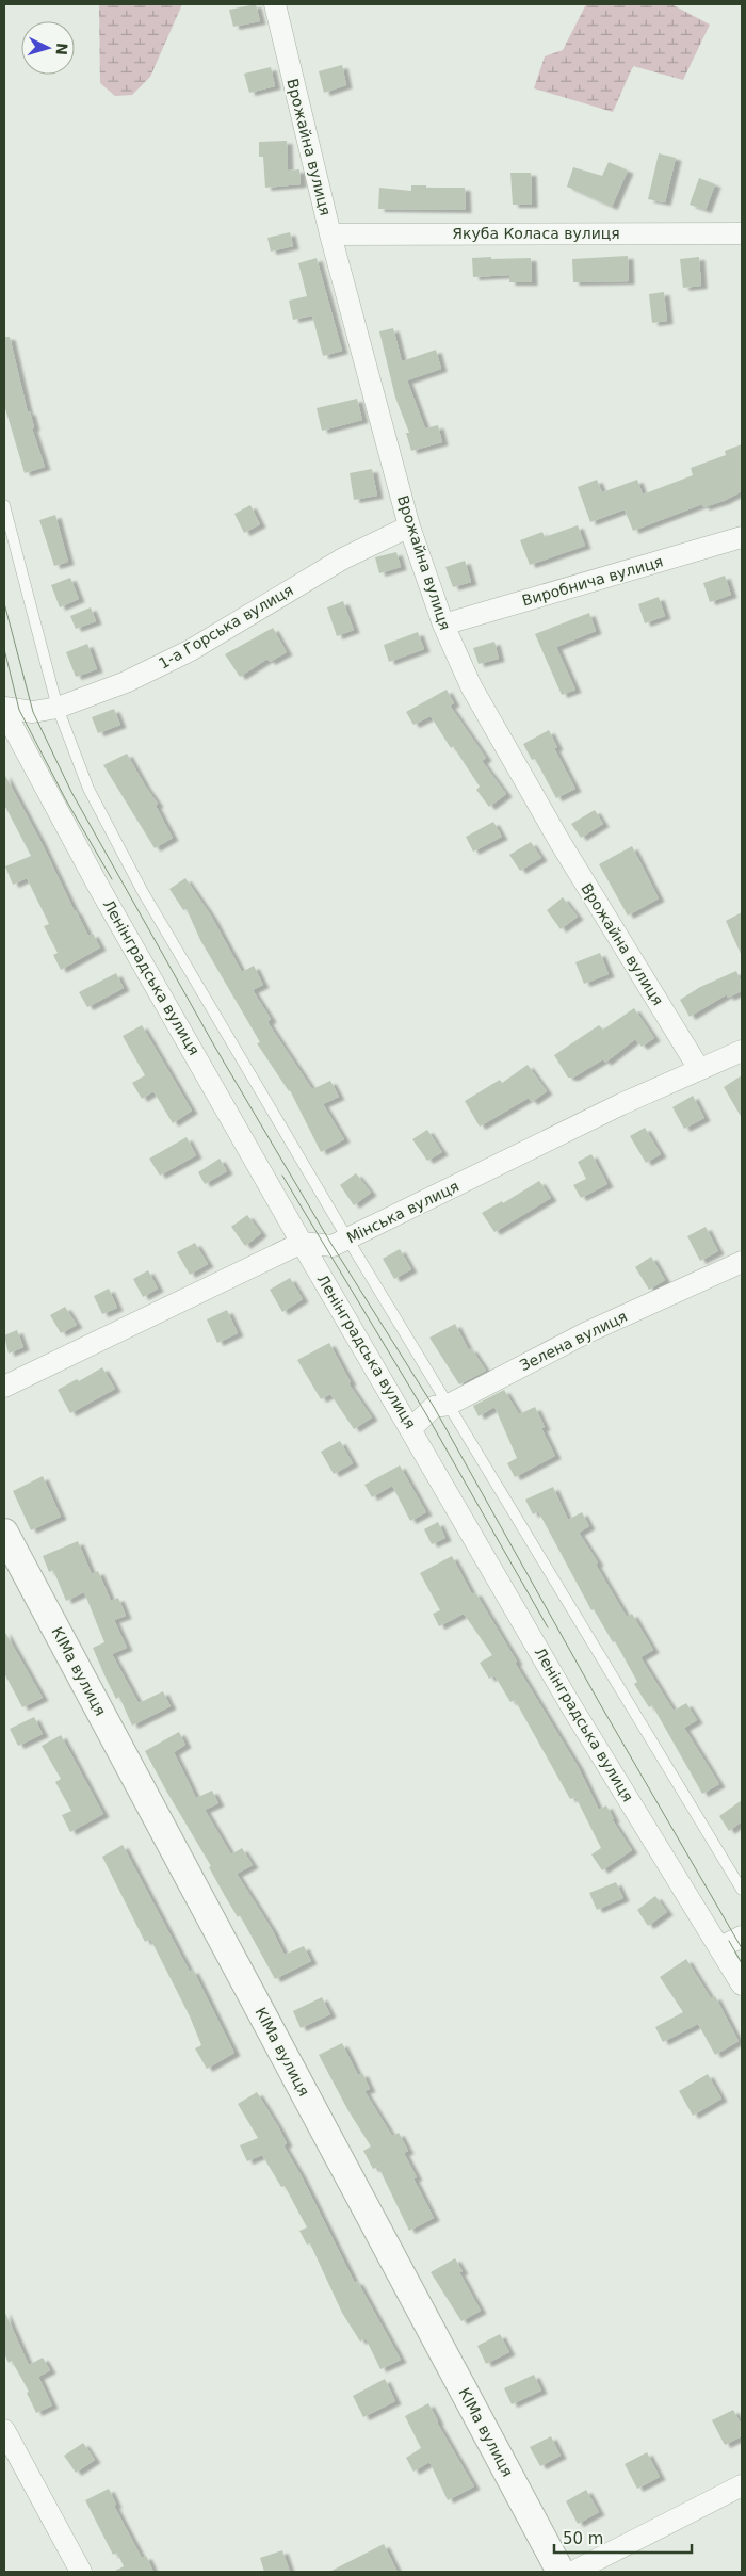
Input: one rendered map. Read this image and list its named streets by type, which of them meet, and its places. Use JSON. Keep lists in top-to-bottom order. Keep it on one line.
{"streets":{"street":["Врожайна вулиця","Якуба Коласа вулиця","Виробнича вулиця","1-а Горська вулиця","Ленінградська вулиця","Мінська вулиця","Зелена вулиця","КІМа вулиця"]},"crossings":[["Врожайна вулиця","Якуба Коласа вулиця"],["Врожайна вулиця","Виробнича вулиця"],["Врожайна вулиця","1-а Горська вулиця"],["Врожайна вулиця","Мінська вулиця"],["1-а Горська вулиця","Ленінградська вулиця"],["Ленінградська вулиця","Мінська вулиця"],["Ленінградська вулиця","Зелена вулиця"]],"scale_bar":"50 m","north":"right"}
